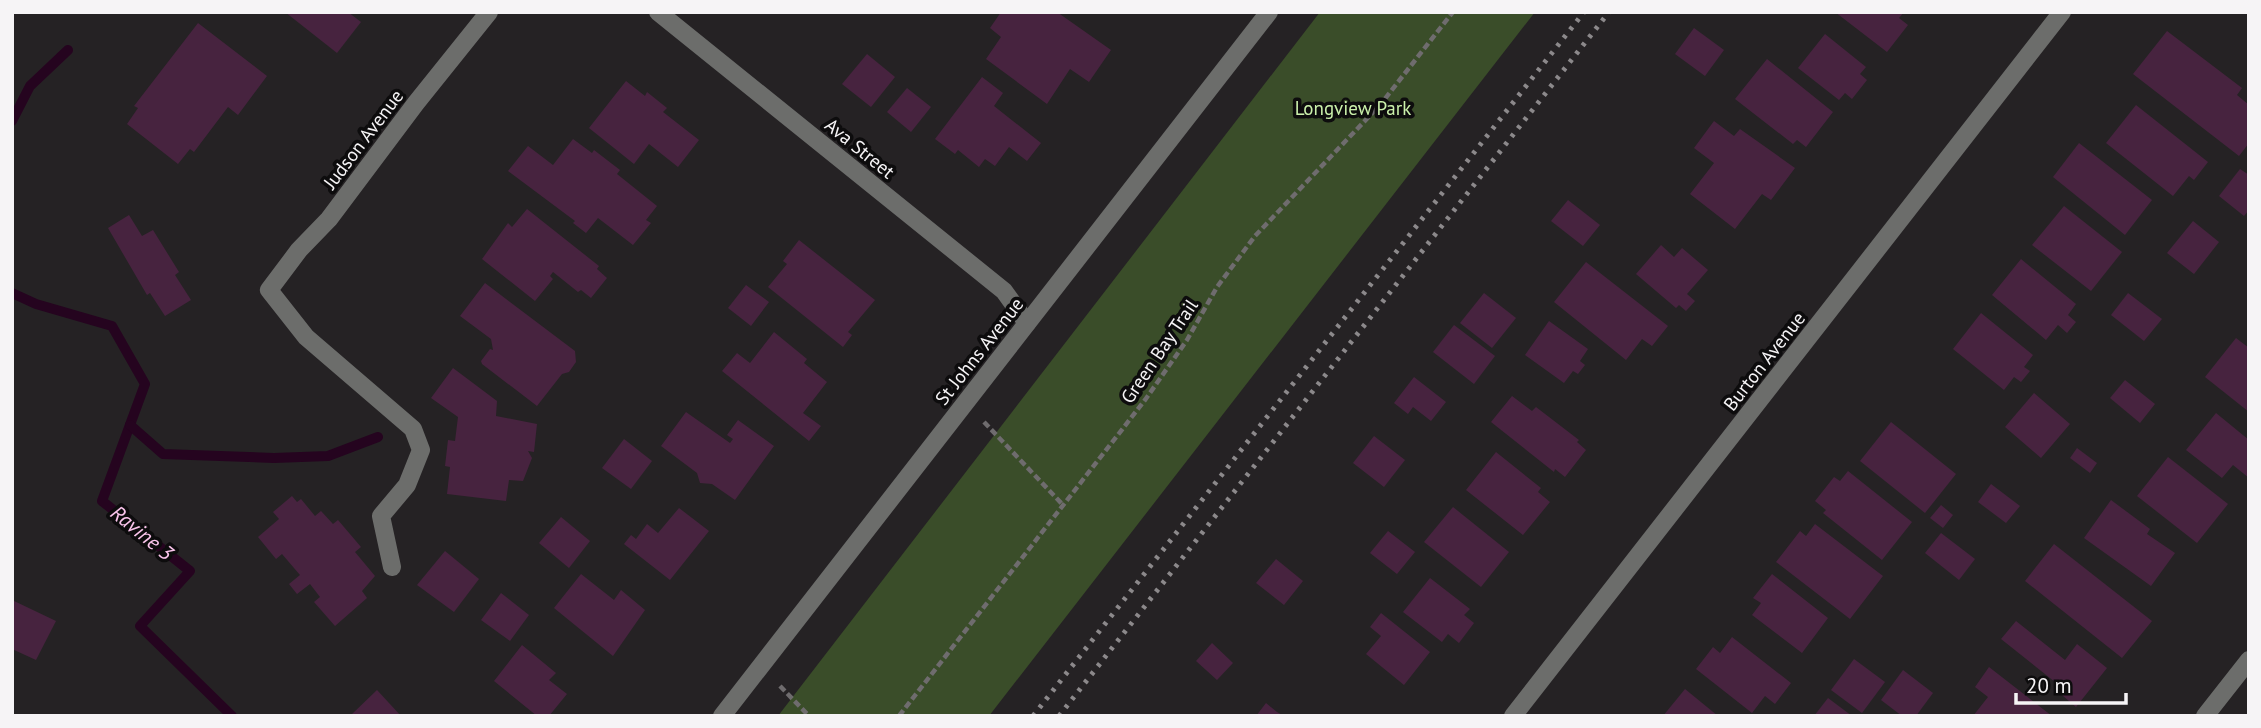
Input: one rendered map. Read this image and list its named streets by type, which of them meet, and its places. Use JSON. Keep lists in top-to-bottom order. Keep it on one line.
{"streets":{"street":["Judson Avenue","Ava Street","St Johns Avenue","Burton Avenue"],"path":["Green Bay Trail"]},"crossings":[["Ava Street","St Johns Avenue"]],"water":["Ravine 3"],"parks":["Longview Park"],"scale_bar":"20 m"}
